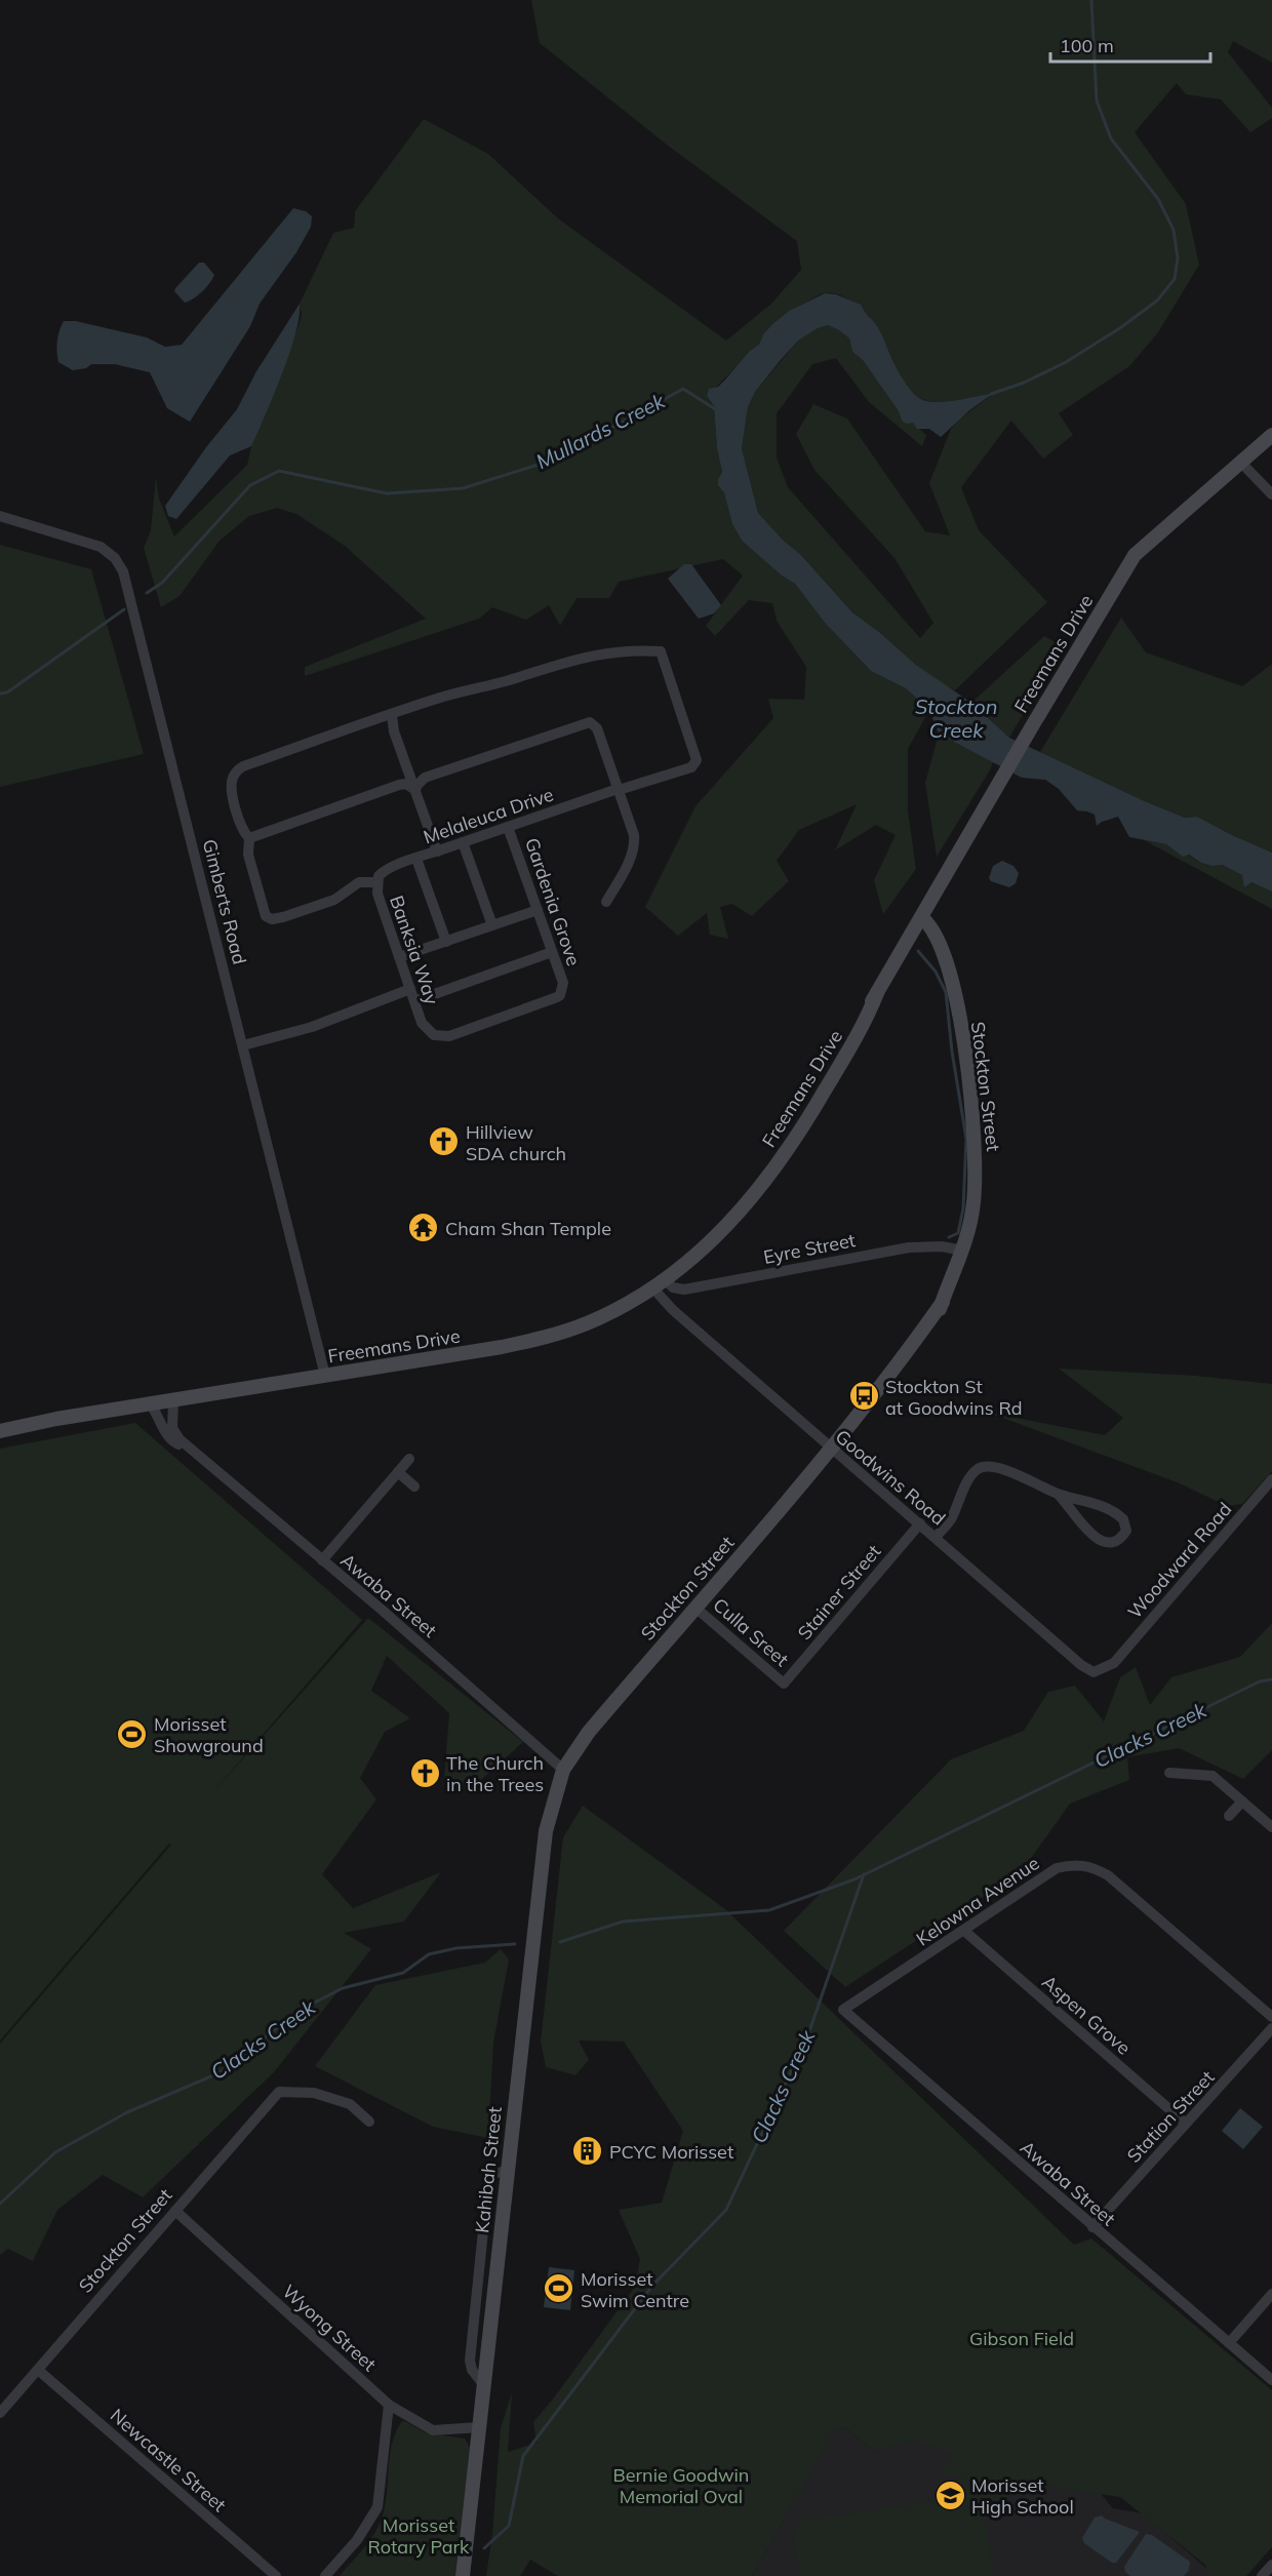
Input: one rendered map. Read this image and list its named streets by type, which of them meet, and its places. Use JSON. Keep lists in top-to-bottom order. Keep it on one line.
{"streets":{"street":["Freemans Drive","Melaleuca Drive","Gimberts Road","Gardenia Grove","Banksia Way","Stockton Street","Eyre Street","Goodwins Road","Woodward Road","Stainer Street","Awaba Street","Culla Sreet","Kelowna Avenue","Aspen Grove","Station Street","Kahibah Street","Wyong Street","Newcastle Street"]},"crossings":[["Freemans Drive","Gimberts Road"],["Freemans Drive","Stockton Street"],["Freemans Drive","Eyre Street"],["Freemans Drive","Goodwins Road"],["Freemans Drive","Awaba Street"],["Melaleuca Drive","Gardenia Grove"],["Melaleuca Drive","Banksia Way"],["Gardenia Grove","Banksia Way"],["Stockton Street","Eyre Street"],["Stockton Street","Goodwins Road"],["Stockton Street","Awaba Street"],["Stockton Street","Culla Sreet"],["Stockton Street","Kahibah Street"],["Stockton Street","Wyong Street"],["Stockton Street","Newcastle Street"],["Eyre Street","Goodwins Road"],["Goodwins Road","Woodward Road"],["Goodwins Road","Stainer Street"],["Stainer Street","Culla Sreet"],["Awaba Street","Kelowna Avenue"],["Awaba Street","Station Street"],["Awaba Street","Kahibah Street"],["Kelowna Avenue","Aspen Grove"],["Aspen Grove","Station Street"],["Kahibah Street","Wyong Street"]],"water":["Mullards Creek","Stockton Creek","Clacks Creek"],"parks":["Gibson Field","Bernie Goodwin Memorial Oval","Morisset Rotary Park"],"places":{"church":["Hillview SDA church","The Church in the Trees"],"temple":["Cham Shan Temple"],"bus stop":["Stockton St at Goodwins Rd"],"sports":["Morisset Showground","Morisset Swim Centre"],"building":["PCYC Morisset"],"school or university":["Morisset High School"]},"scale_bar":"100 m"}
